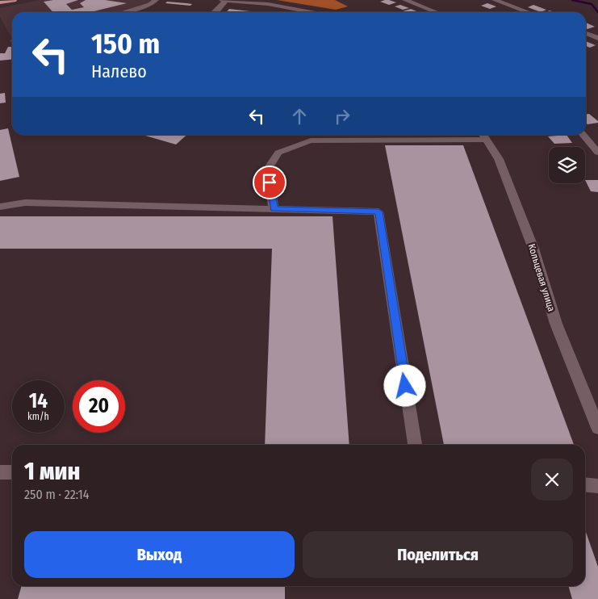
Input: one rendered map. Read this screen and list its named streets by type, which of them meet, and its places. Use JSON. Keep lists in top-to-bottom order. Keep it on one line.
{"streets":{"street":["Кольцевая улица"]},"page":{"turn":["150 m","Налево"],"speed":"14 km/h","limit":"20","heading":["1 мин","250 m · 22:14"],"buttons":["Выход","Поделиться"]}}
